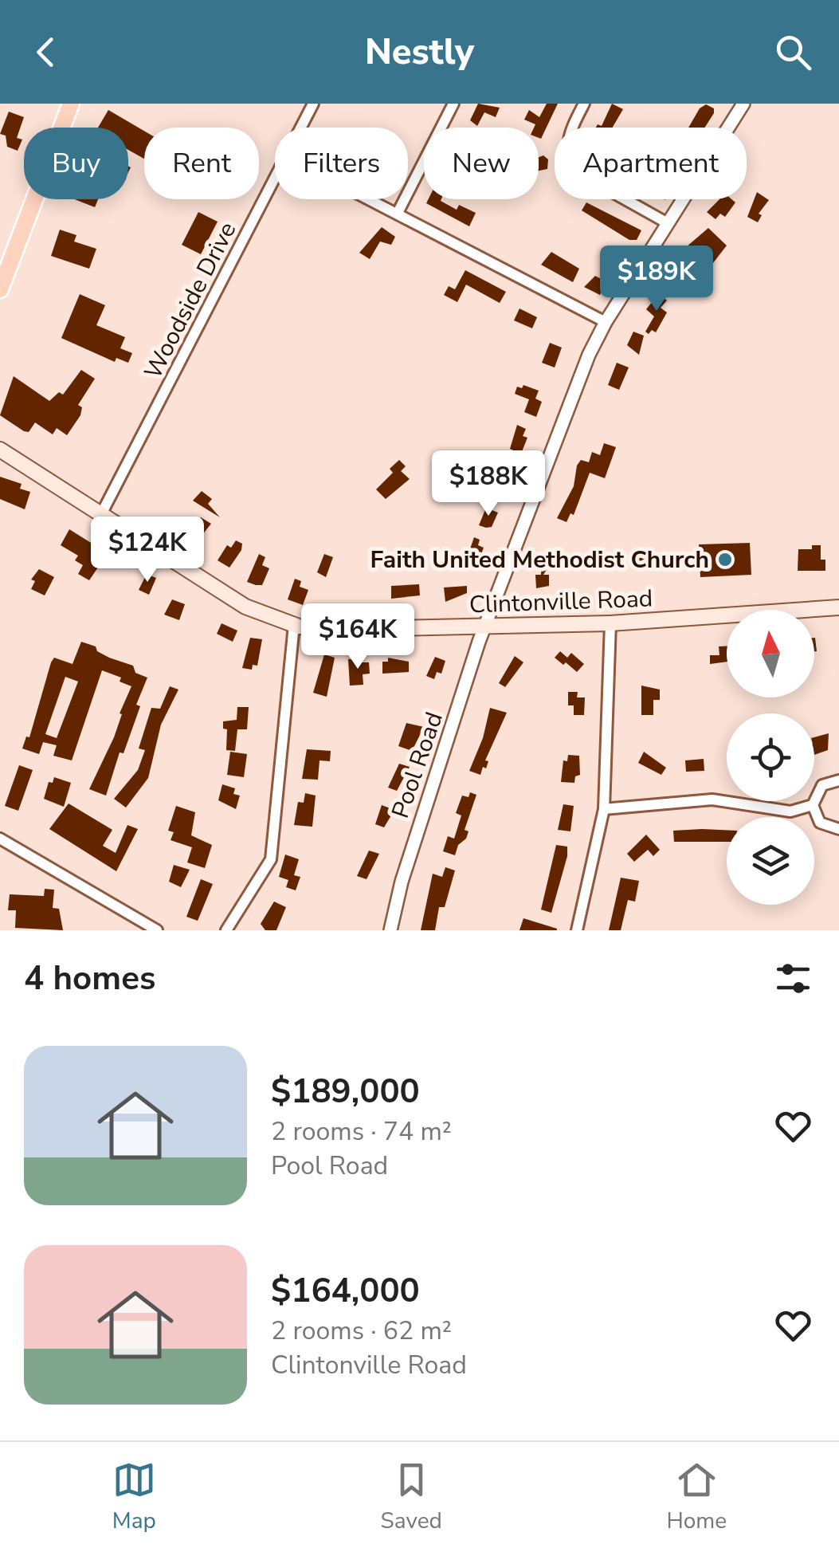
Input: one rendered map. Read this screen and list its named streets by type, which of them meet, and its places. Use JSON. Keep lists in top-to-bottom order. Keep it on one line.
{"streets":{"main road":["Clintonville Road"],"street":["Woodside Drive","Pool Road"]},"crossings":[["Woodside Drive","Clintonville Road"],["Clintonville Road","Pool Road"]],"places":["Faith United Methodist Church"],"north":"top","page":{"header":"Nestly","chip":["Buy","Rent","Filters","New","Apartment"],"price":["$189K","$188K","$124K","$164K"],"heading":"4 homes","list":[{"name":"$189,000","note":"2 rooms · 74 m² · Pool Road"},{"name":"$164,000","note":"2 rooms · 62 m² · Clintonville Road"}],"tabs":["Map","Saved","Home"]}}
